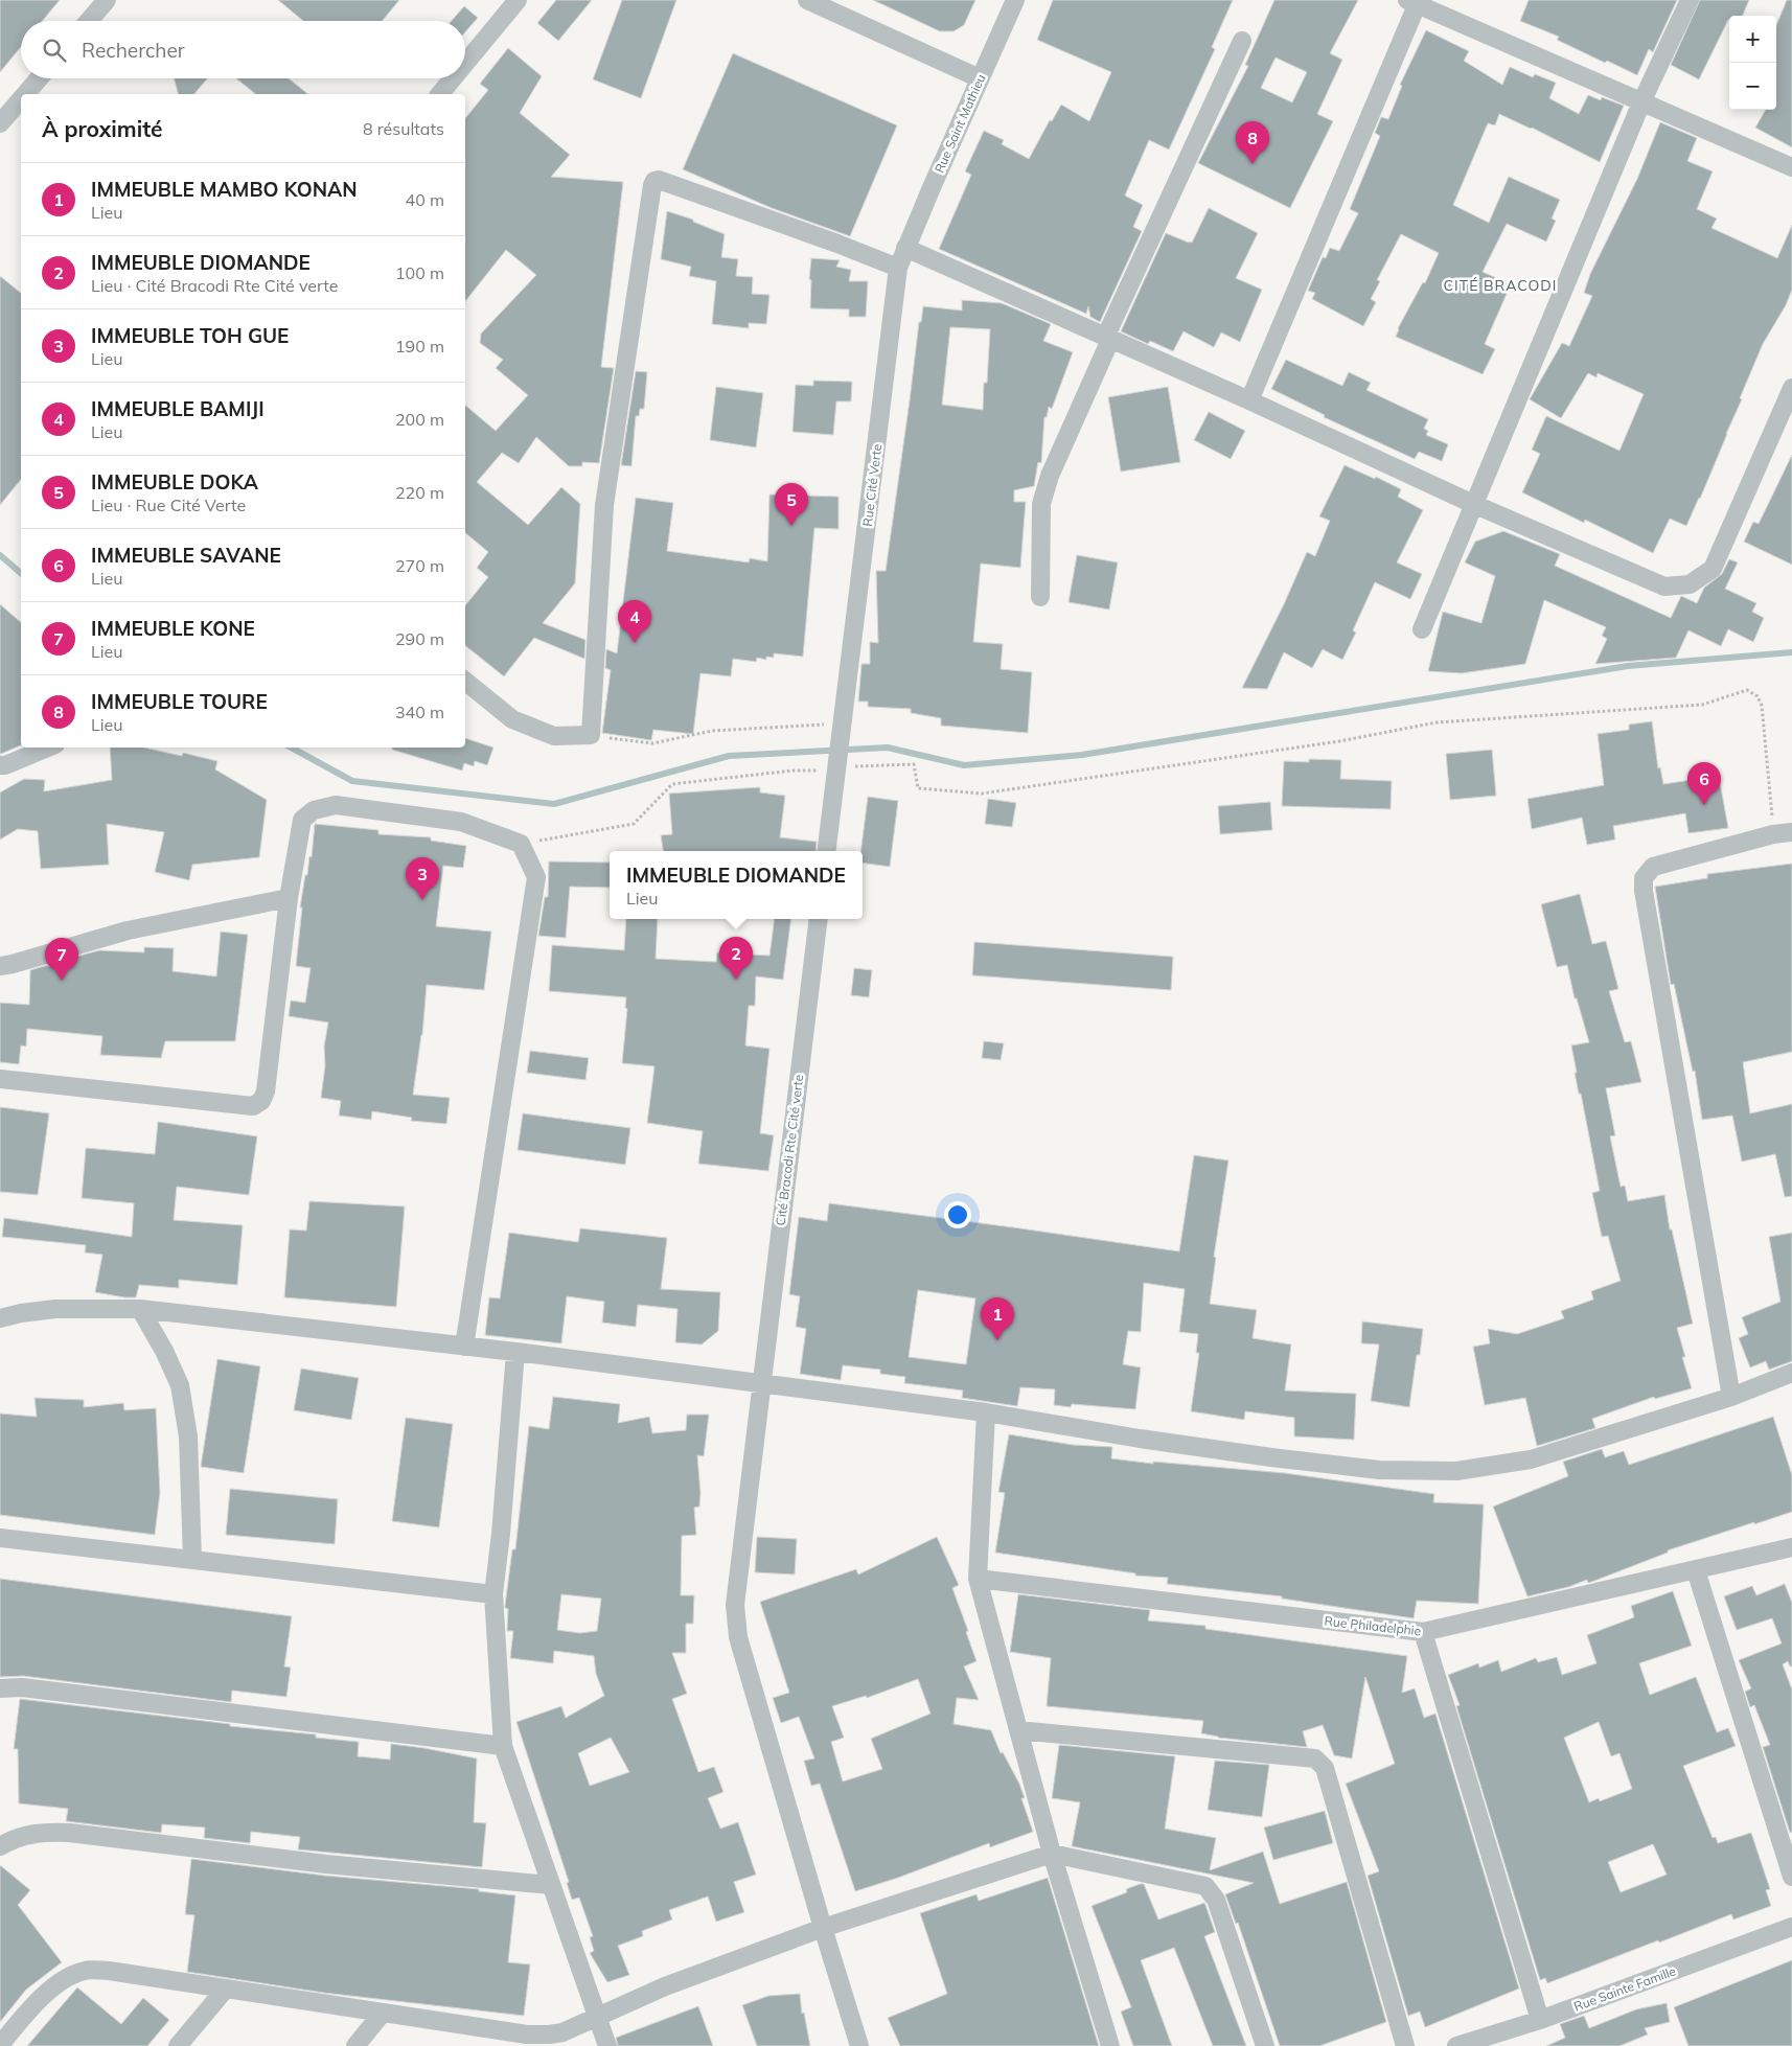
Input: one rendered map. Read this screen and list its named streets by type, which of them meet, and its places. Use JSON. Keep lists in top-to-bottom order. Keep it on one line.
{"streets":{"street":["Rue Saint Mathieu","Rue Cité Verte","Cité Bracodi Rte Cité verte","Rue Philadelphie","Rue Sainte Famille"]},"crossings":[["Rue Saint Mathieu","Rue Cité Verte"]],"districts":["CITÉ BRACODI"],"page":{"map_buttons":["+","−"],"search":"Rechercher","heading":["À proximité","8 résultats"],"pins":["8","5","4","6","3","2","7","1"],"list":[{"mark":"1","name":"IMMEUBLE MAMBO KONAN","note":"Lieu","value":"40 m"},{"mark":"2","name":"IMMEUBLE DIOMANDE","note":"Lieu · Cité Bracodi Rte Cité verte","value":"100 m"},{"mark":"3","name":"IMMEUBLE TOH GUE","note":"Lieu","value":"190 m"},{"mark":"4","name":"IMMEUBLE BAMIJI","note":"Lieu","value":"200 m"},{"mark":"5","name":"IMMEUBLE DOKA","note":"Lieu · Rue Cité Verte","value":"220 m"},{"mark":"6","name":"IMMEUBLE SAVANE","note":"Lieu","value":"270 m"},{"mark":"7","name":"IMMEUBLE KONE","note":"Lieu","value":"290 m"},{"mark":"8","name":"IMMEUBLE TOURE","note":"Lieu","value":"340 m"}],"popup":["IMMEUBLE DIOMANDE","Lieu"]}}
